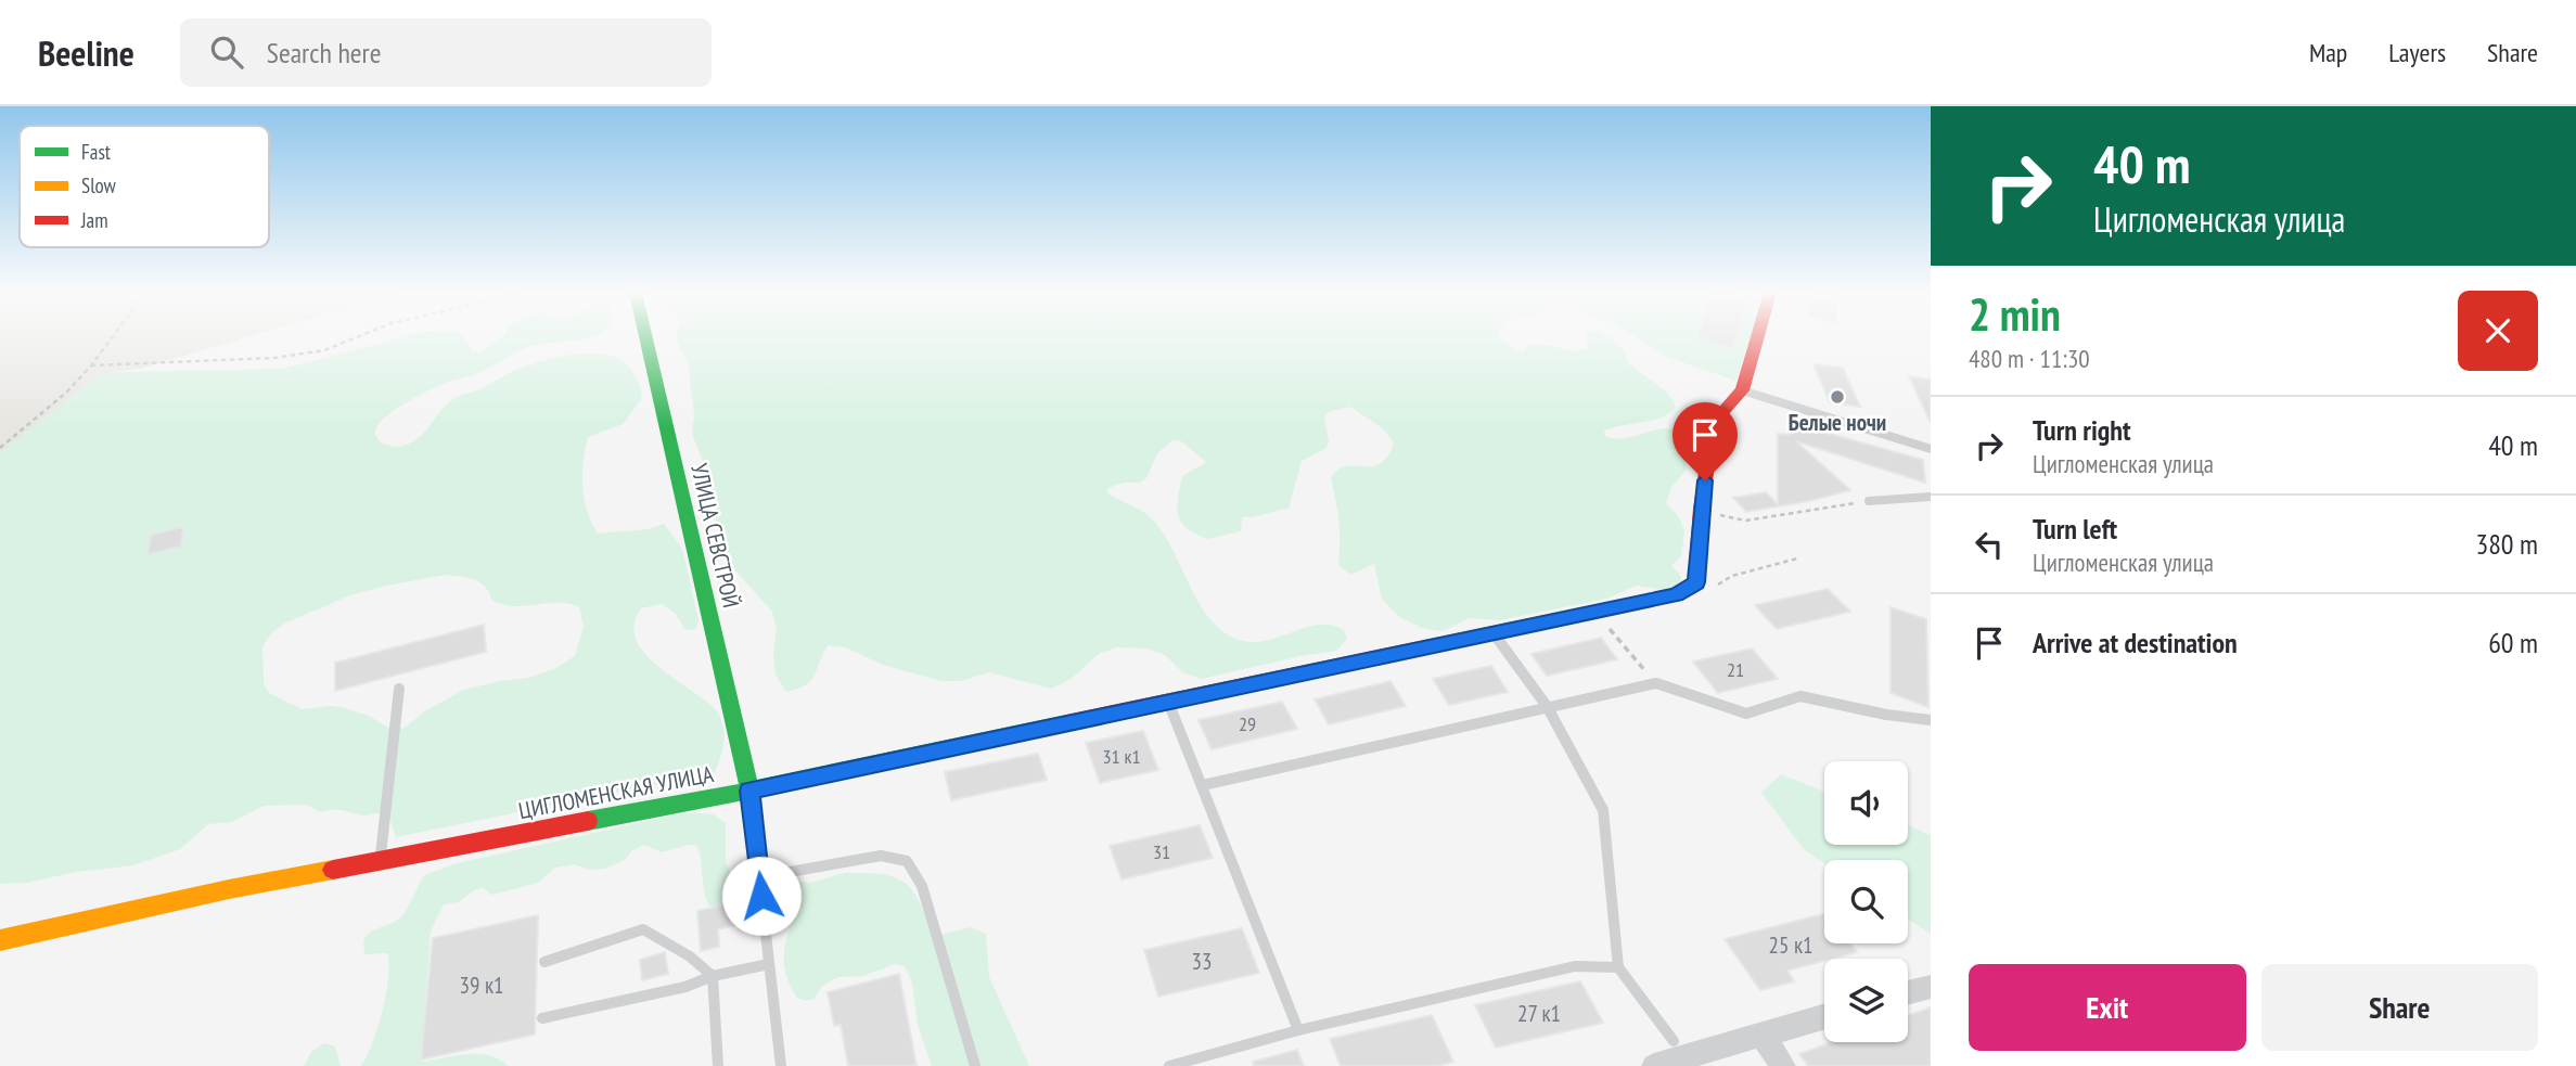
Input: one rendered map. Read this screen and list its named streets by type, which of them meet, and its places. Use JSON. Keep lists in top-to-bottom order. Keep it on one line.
{"streets":{"street":["УЛИЦА СЕВСТРОЙ","ЦИГЛОМЕНСКАЯ УЛИЦА"]},"crossings":[["УЛИЦА СЕВСТРОЙ","ЦИГЛОМЕНСКАЯ УЛИЦА"]],"places":["Белые ночи"],"house_numbers":["21","29","31 к1","31","25 к1","33","39 к1","27 к1"],"legend":["Fast","Slow","Jam"],"page":{"header":"Beeline","search":"Search here","nav":["Map","Layers","Share"],"turn":["40 m","Цигломенская улица"],"heading":["2 min","480 m · 11:30"],"list":[{"name":"Turn right","note":"Цигломенская улица","value":"40 m"},{"name":"Turn left","note":"Цигломенская улица","value":"380 m"},{"name":"Arrive at destination","value":"60 m"}],"buttons":["Exit","Share"]}}
